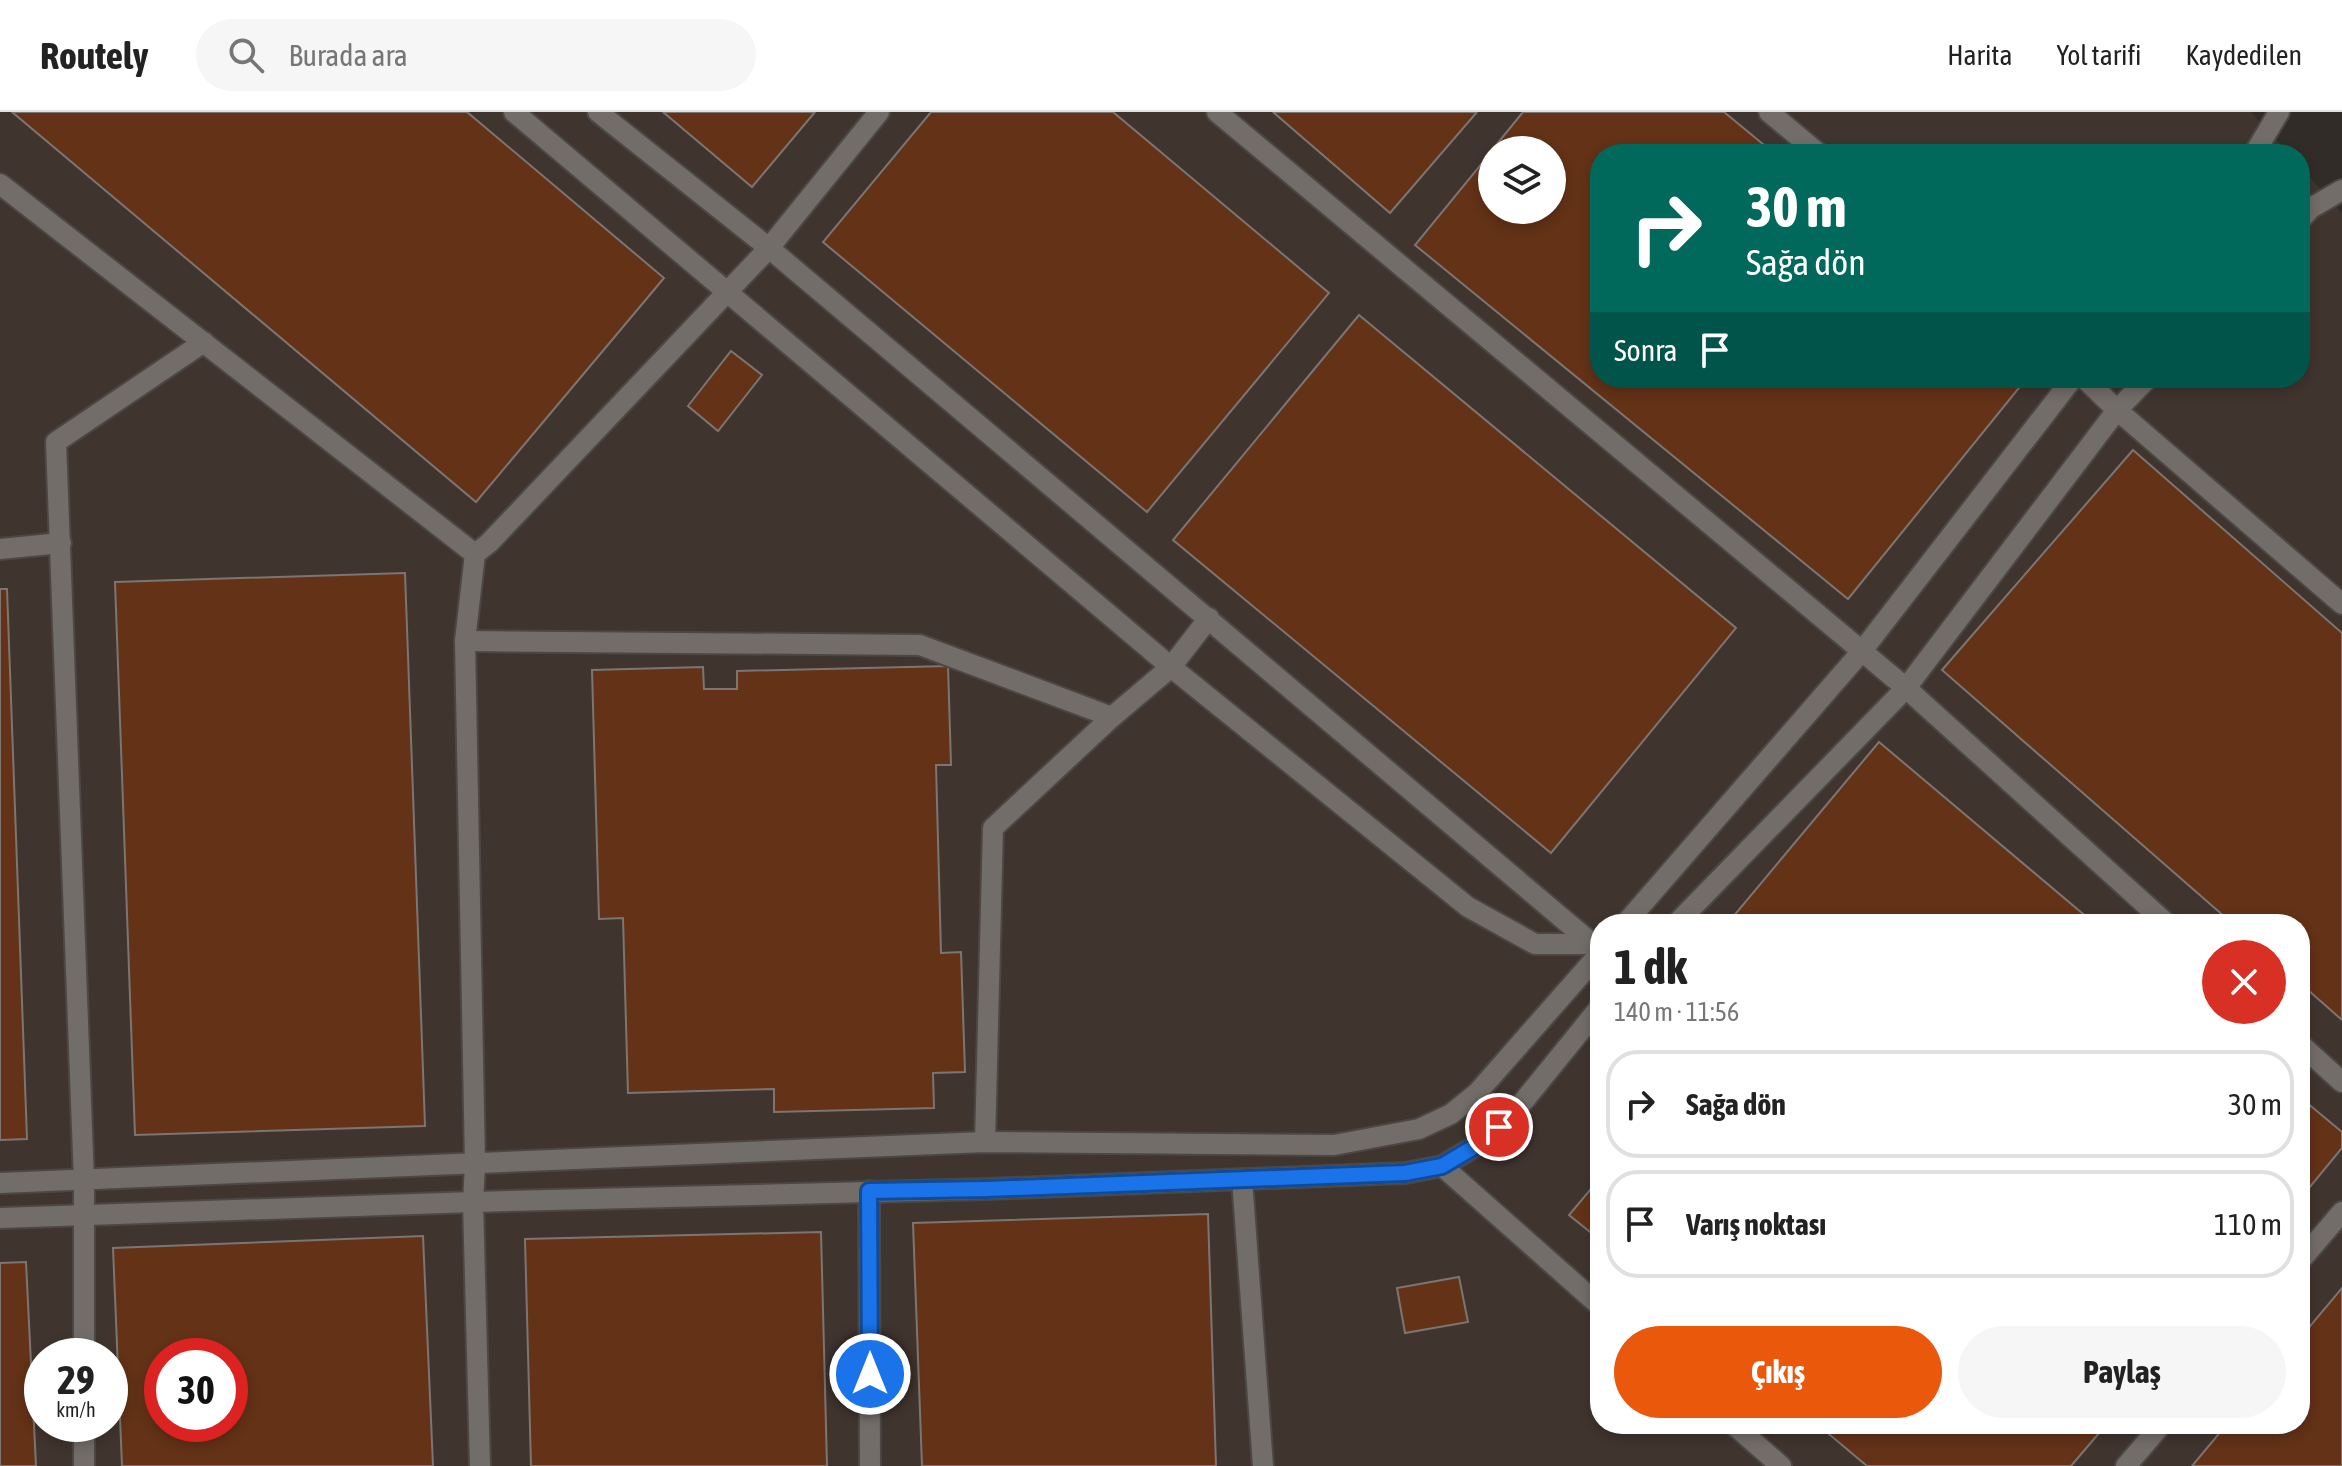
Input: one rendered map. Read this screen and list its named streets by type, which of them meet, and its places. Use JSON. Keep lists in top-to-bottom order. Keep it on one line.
{"page":{"header":"Routely","search":"Burada ara","nav":["Harita","Yol tarifi","Kaydedilen"],"turn":["30 m","Sağa dön"],"then":"Sonra","heading":["1 dk","140 m · 11:56"],"list":[{"name":"Sağa dön","value":"30 m"},{"name":"Varış noktası","value":"110 m"}],"buttons":["Çıkış","Paylaş"],"speed":"29 km/h","limit":"30"}}
